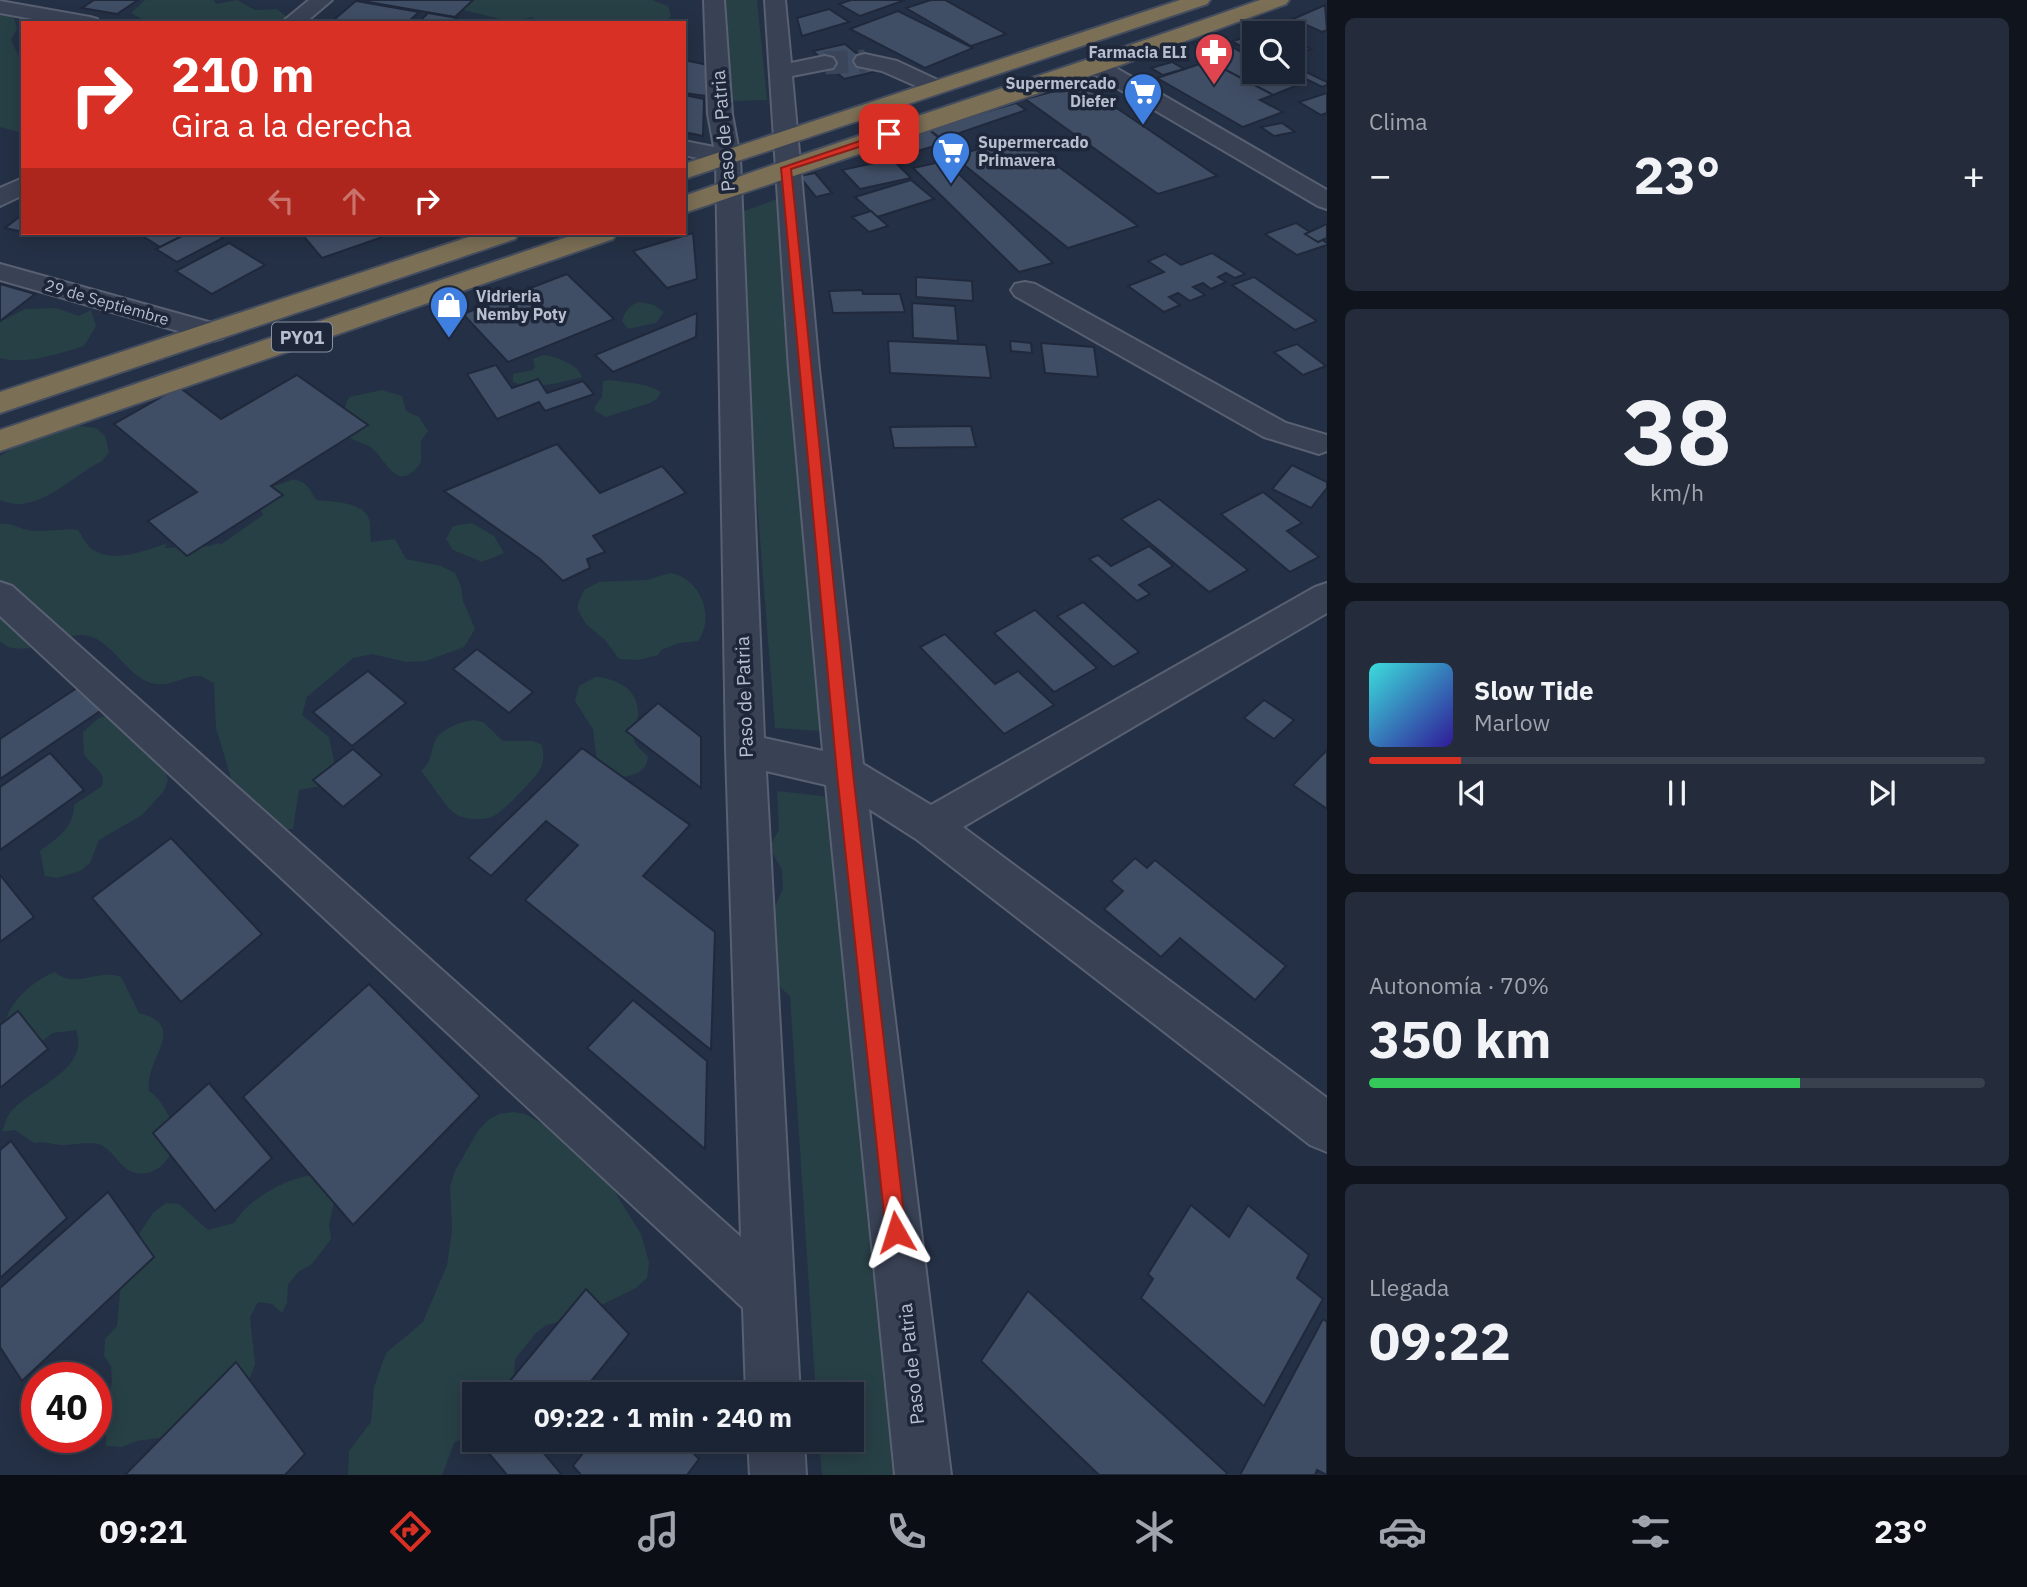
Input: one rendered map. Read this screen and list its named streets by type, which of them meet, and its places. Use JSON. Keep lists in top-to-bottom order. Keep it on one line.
{"streets":{"highway":["PY01"],"street":["Paso de Patria","29 de Septiembre"]},"crossings":[["29 de Septiembre","PY01"]],"places":{"pharmacy":["Farmacia ELI"],"supermarket":["Supermercado Diefer","Supermercado Primavera"],"shop":["Vidrieria Nemby Poty"]},"page":{"tile":["Clima",["38","km/h"],["Autonomía · 70%","350 km"],["Llegada","09:22"]],"turn":["210 m","Gira a la derecha"],"heat":["−","23°","+"],"song":["Slow Tide","Marlow"],"limit":"40","trip":"09:22 · 1 min · 240 m","tabs":["09:21","23°"]}}
